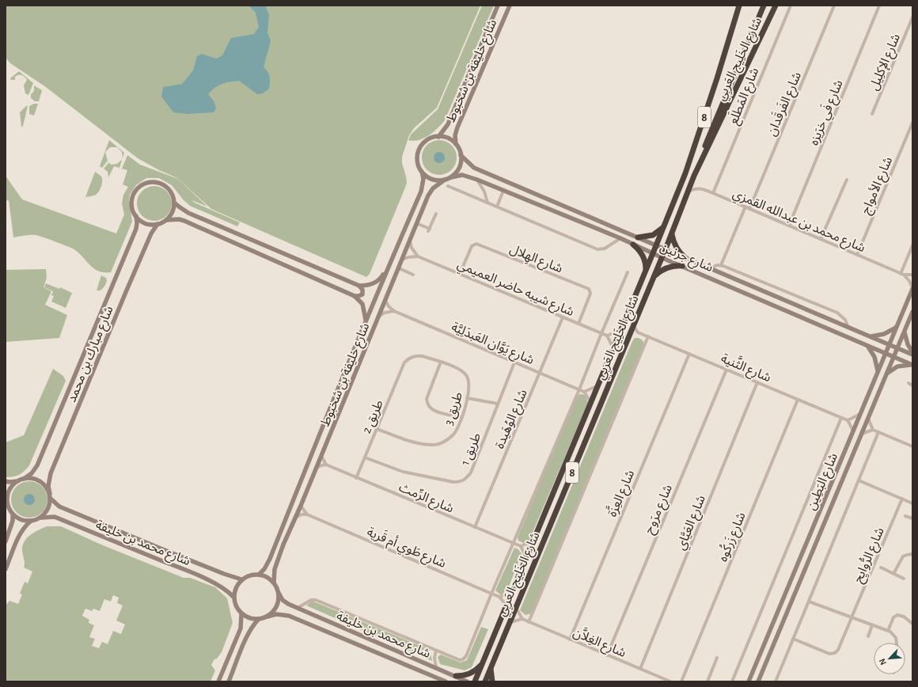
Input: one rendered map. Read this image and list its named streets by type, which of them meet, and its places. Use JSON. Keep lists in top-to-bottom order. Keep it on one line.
{"streets":{"highway":["شارع الخَلِيج العَربِي","8"],"main road":["شارع خليفة بن شخبوط","شارع جرنين","شارع مبارك بن محمد","شارع البَطِين","شارع محمد بن خليفة"],"street":["شارع الإكلِيل","شارع المَطلَع","شارع الفَرقَدان","شارع فَي خرَيزه","شارع الأمواج","شارع محمد بن عبدالله القمزي","شارع الهِلال","شارع شيبه حاضر العميمي","شارع يَوَّان العَبدَلِيَّة","شارع الثَّنية","طريق 3","طريق 2","شارع الوُهَيدة","طريق 1","شارع العِزَّة","شارع الرِّمث","شارع مرَوح","شارع العَيَّاي","شارع زَركُوه","شارع طَوي أم قَرية","شارع الرُّوايِح","شارع الغِلاَّن"]},"crossings":[["شارع الخَلِيج العَربِي","شارع المَطلَع"],["شارع الخَلِيج العَربِي","شارع محمد بن عبدالله القمزي"],["شارع الخَلِيج العَربِي","شارع جرنين"],["شارع الخَلِيج العَربِي","شارع طَوي أم قَرية"],["شارع خليفة بن شخبوط","شارع جرنين"],["شارع خليفة بن شخبوط","شارع يَوَّان العَبدَلِيَّة"],["شارع خليفة بن شخبوط","شارع محمد بن خليفة"],["شارع المَطلَع","شارع محمد بن عبدالله القمزي"],["شارع المَطلَع","شارع جرنين"],["شارع الفَرقَدان","شارع محمد بن عبدالله القمزي"],["شارع فَي خرَيزه","شارع محمد بن عبدالله القمزي"],["شارع الأمواج","شارع محمد بن عبدالله القمزي"],["شارع محمد بن عبدالله القمزي","شارع جرنين"],["شارع جرنين","شارع البَطِين"],["شارع الهِلال","شارع شيبه حاضر العميمي"],["شارع شيبه حاضر العميمي","شارع الوُهَيدة"],["شارع يَوَّان العَبدَلِيَّة","شارع الوُهَيدة"],["شارع يَوَّان العَبدَلِيَّة","طريق 1"],["شارع مبارك بن محمد","شارع محمد بن خليفة"],["شارع الثَّنية","شارع البَطِين"],["شارع الثَّنية","شارع العِزَّة"],["شارع الثَّنية","شارع مرَوح"],["شارع الثَّنية","شارع العَيَّاي"],["شارع الثَّنية","شارع زَركُوه"],["طريق 3","طريق 2"],["طريق 2","طريق 1"],["طريق 2","شارع الرِّمث"],["شارع الوُهَيدة","شارع الرِّمث"],["شارع العِزَّة","شارع الغِلاَّن"],["شارع مرَوح","شارع الغِلاَّن"],["شارع العَيَّاي","شارع الغِلاَّن"]],"north":"bottom left"}
